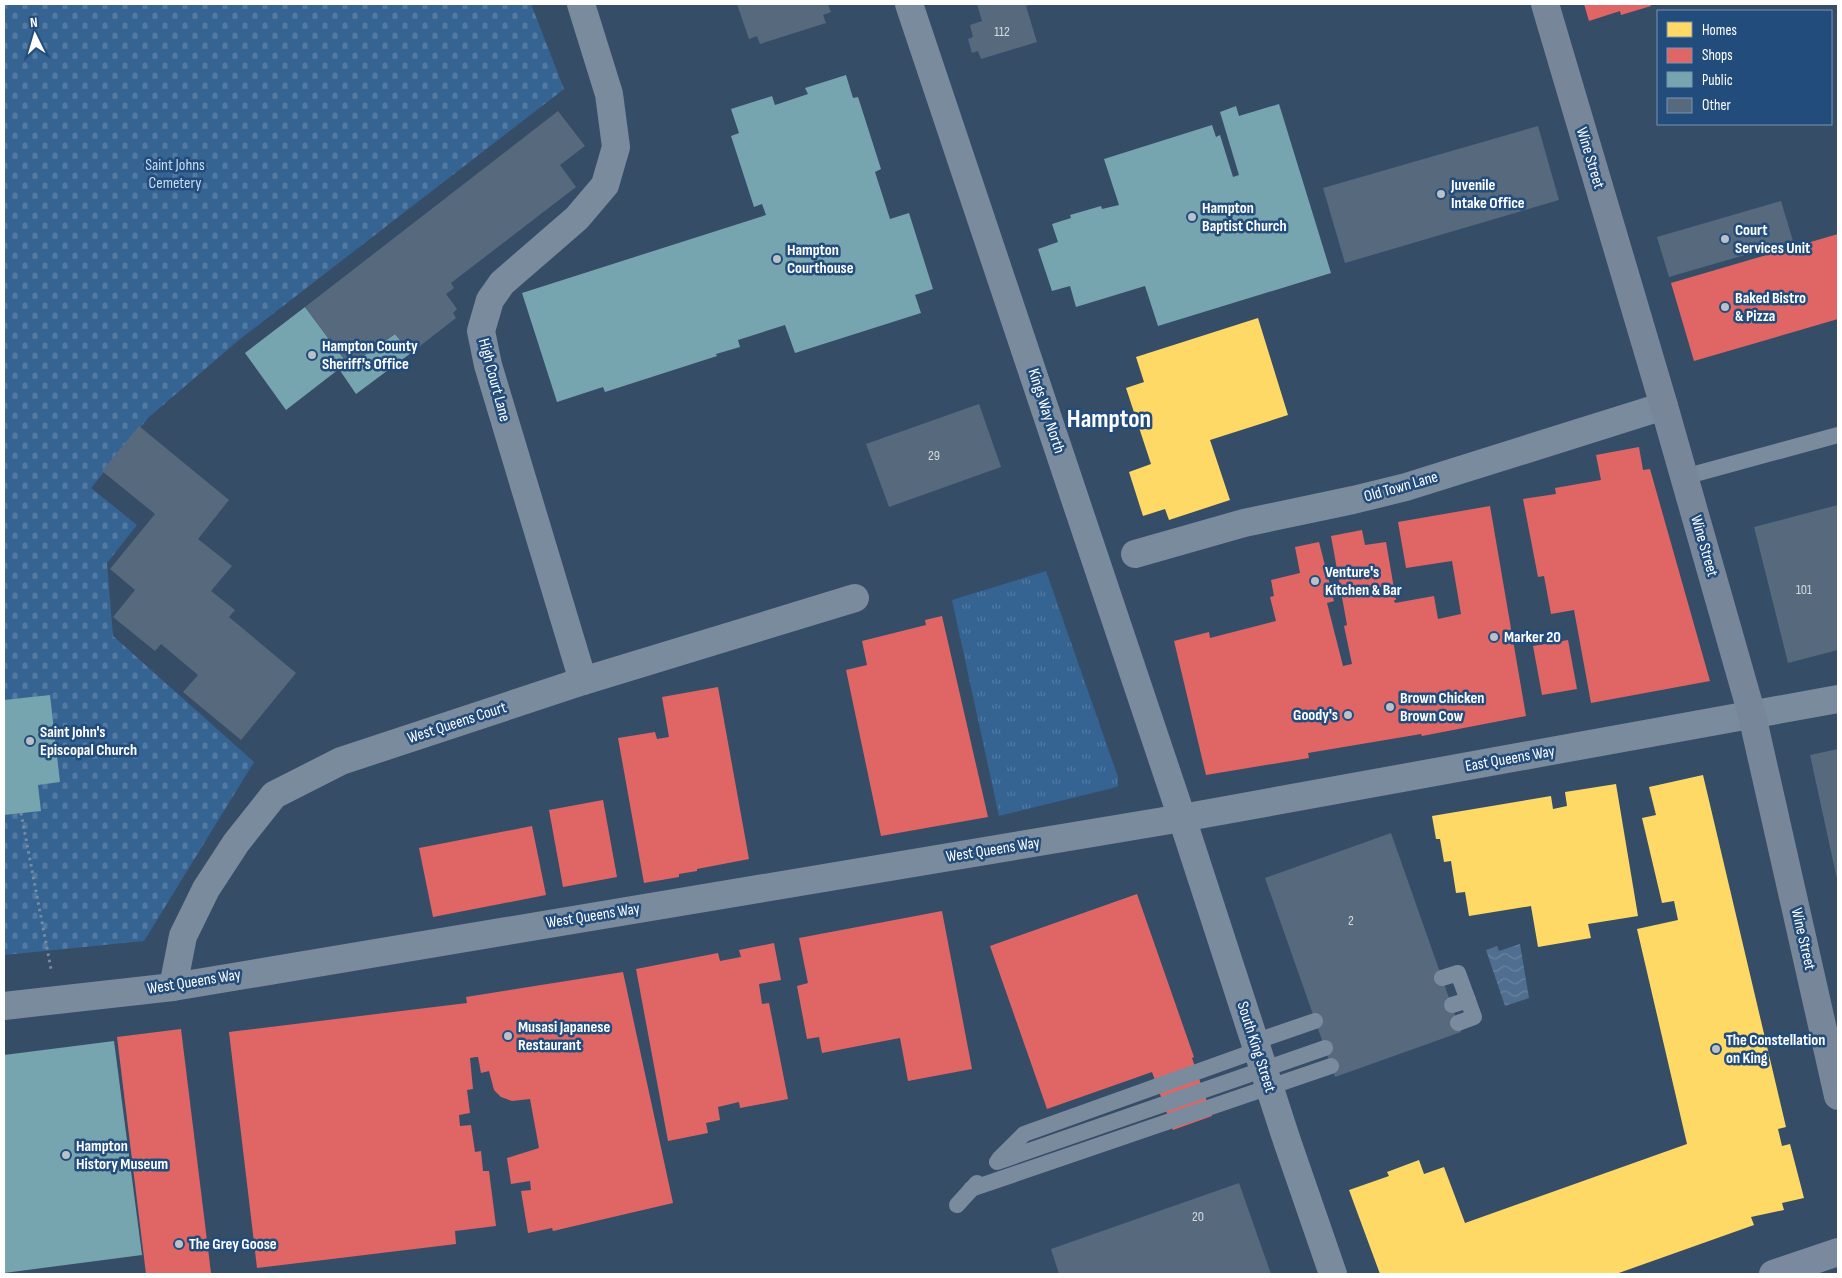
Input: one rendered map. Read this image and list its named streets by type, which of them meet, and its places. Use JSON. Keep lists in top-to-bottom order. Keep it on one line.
{"streets":{"street":["Wine Street","High Court Lane","Kings Way North","Old Town Lane","West Queens Court","East Queens Way","West Queens Way","South King Street"]},"crossings":[["Wine Street","Old Town Lane"],["Wine Street","East Queens Way"],["High Court Lane","West Queens Court"],["Kings Way North","East Queens Way"],["Kings Way North","West Queens Way"],["Kings Way North","South King Street"],["West Queens Court","West Queens Way"],["East Queens Way","West Queens Way"],["East Queens Way","South King Street"],["West Queens Way","South King Street"]],"districts":["Hampton"],"parks":["Saint Johns Cemetery"],"places":["Juvenile Intake Office","Hampton Baptist Church","Court Services Unit","Hampton Courthouse","Baked Bistro & Pizza","Hampton County Sheriff's Office","Venture's Kitchen & Bar","Marker 20","Brown Chicken Brown Cow","Goody's","Saint John's Episcopal Church","Musasi Japanese Restaurant","The Constellation on King","Hampton History Museum","The Grey Goose"],"house_numbers":["112","29","101","2","20"],"legend":["Homes","Shops","Public","Other"],"north":"top"}
